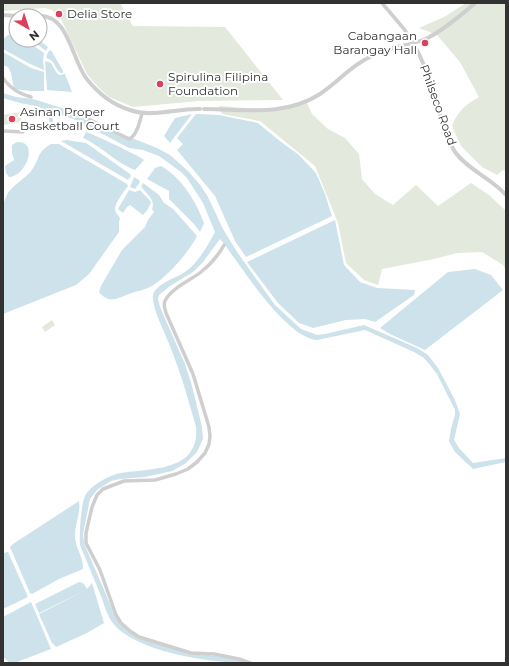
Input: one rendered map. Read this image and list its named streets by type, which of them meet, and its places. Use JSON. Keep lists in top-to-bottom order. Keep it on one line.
{"streets":{"street":["Philseco Road"]},"places":["Delia Store","Cabangaan Barangay Hall","Spirulina Filipina Foundation","Asinan Proper Basketball Court"],"north":"bottom right"}
